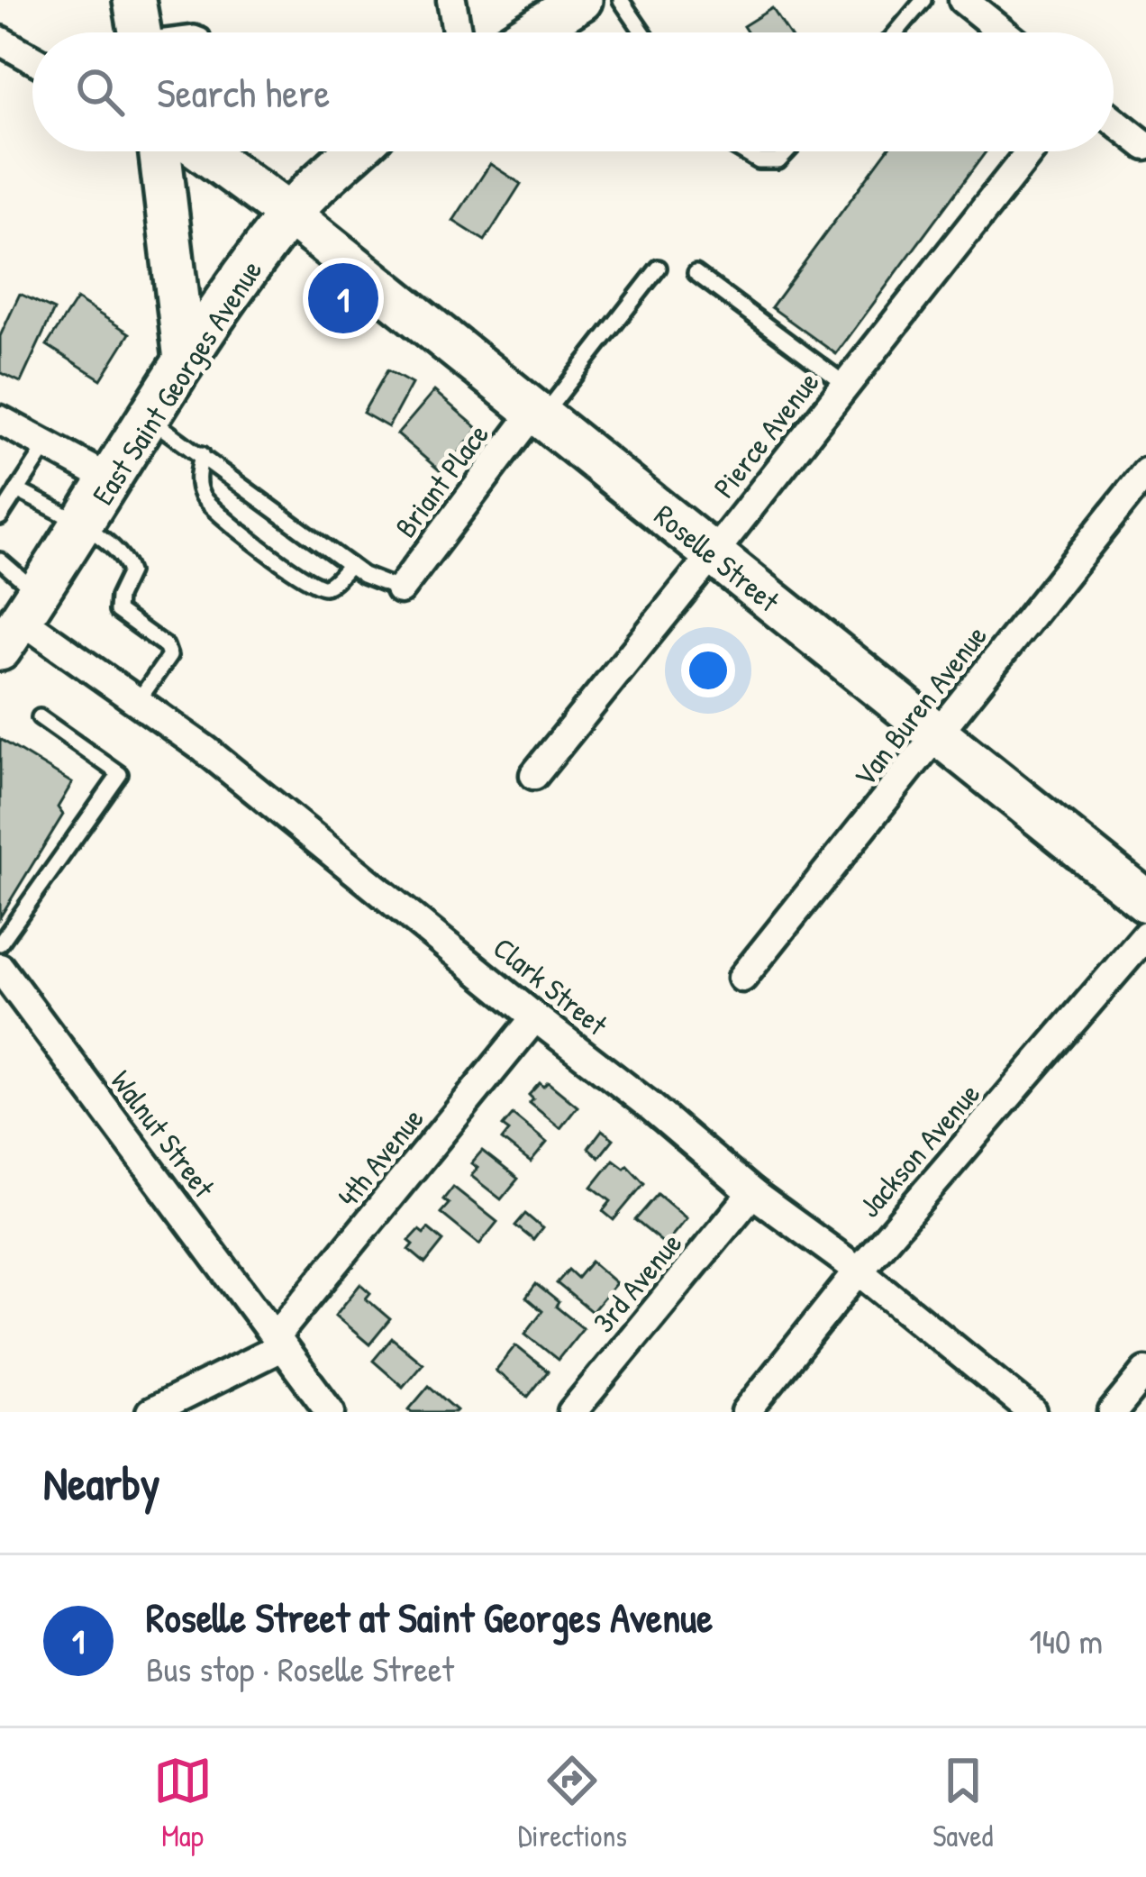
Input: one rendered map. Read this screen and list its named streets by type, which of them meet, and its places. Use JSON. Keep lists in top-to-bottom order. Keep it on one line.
{"streets":{"street":["East Saint Georges Avenue","Pierce Avenue","Briant Place","Roselle Street","Van Buren Avenue","Clark Street","Walnut Street","Jackson Avenue","4th Avenue","3rd Avenue"]},"crossings":[["East Saint Georges Avenue","Roselle Street"],["East Saint Georges Avenue","Clark Street"],["Pierce Avenue","Roselle Street"],["Briant Place","Roselle Street"],["Roselle Street","Van Buren Avenue"],["Clark Street","Jackson Avenue"],["Clark Street","4th Avenue"],["Clark Street","3rd Avenue"],["Walnut Street","4th Avenue"]],"page":{"search":"Search here","pins":"1","heading":"Nearby","list":[{"mark":"1","name":"Roselle Street at Saint Georges Avenue","note":"Bus stop · Roselle Street","value":"140 m"}],"nav":["Map","Directions","Saved"]}}
